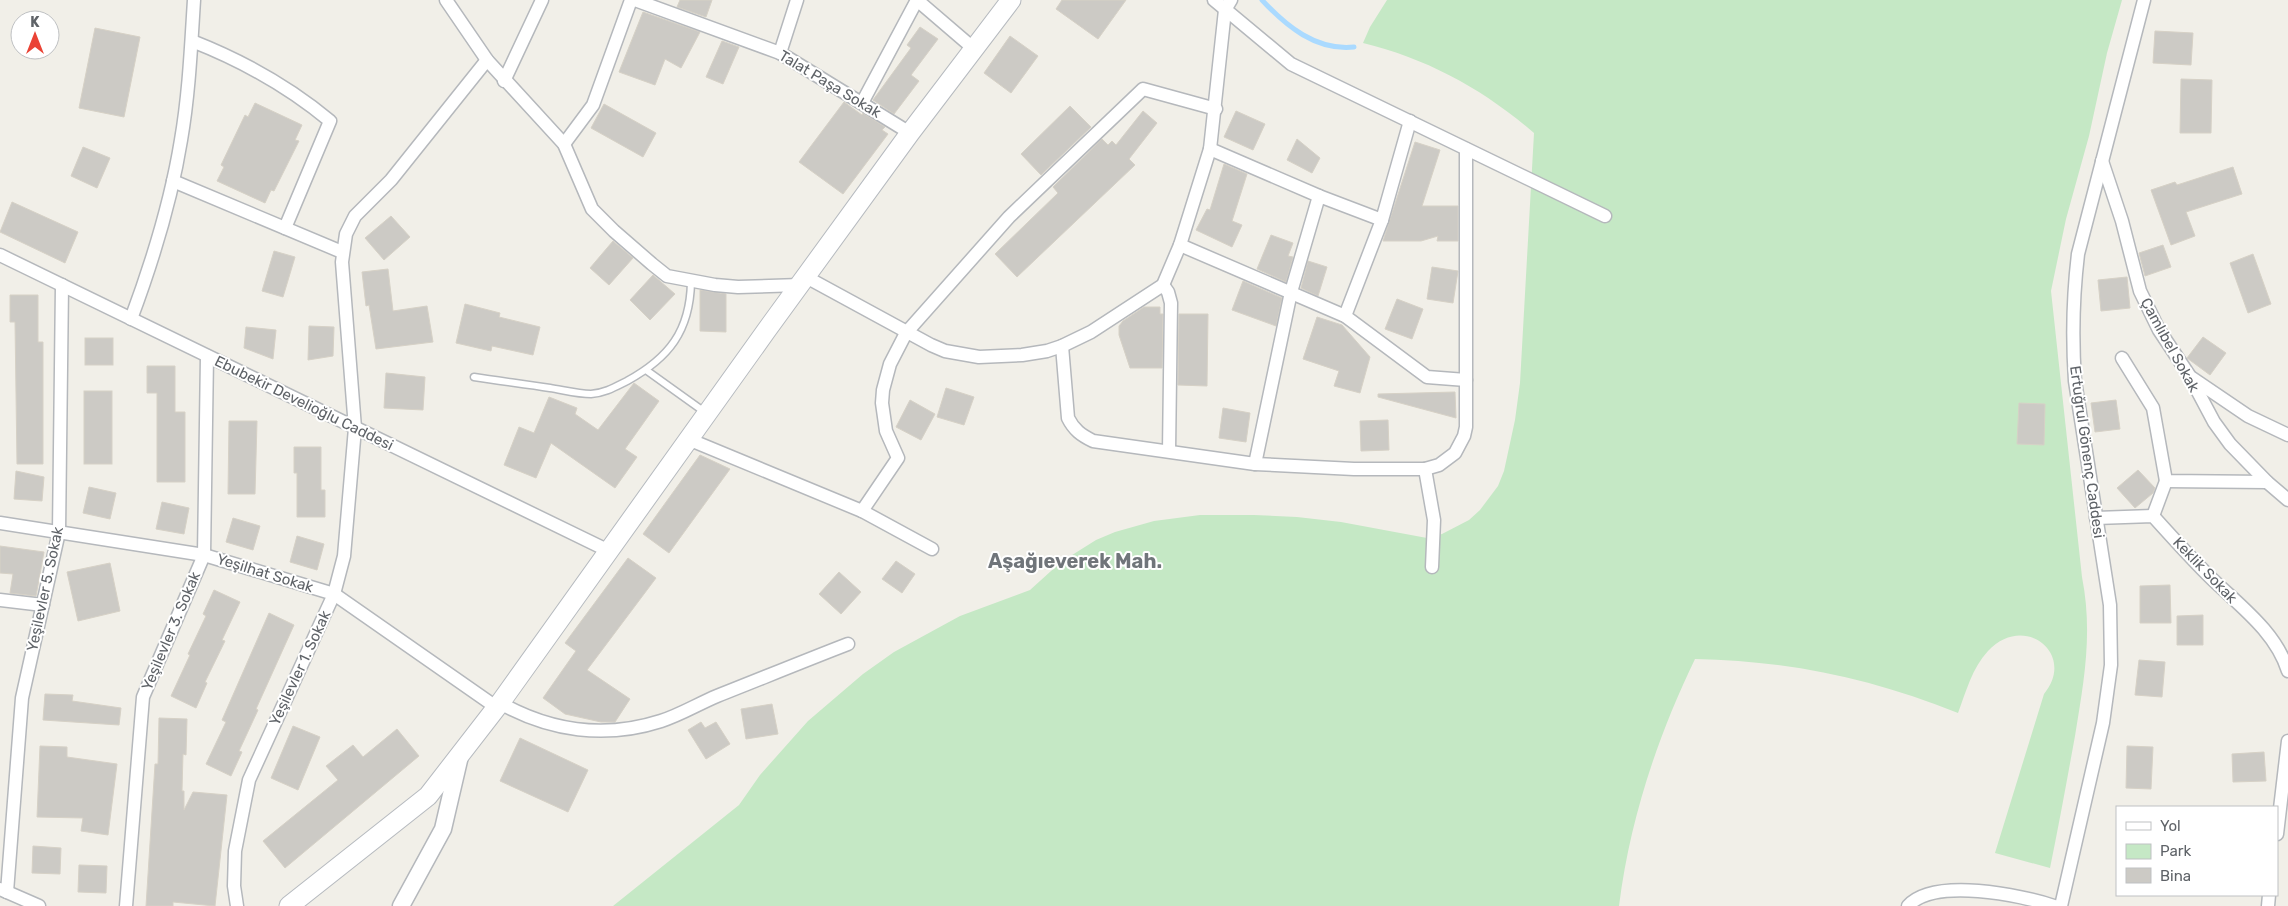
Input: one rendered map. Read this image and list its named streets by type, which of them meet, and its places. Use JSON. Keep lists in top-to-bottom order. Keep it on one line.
{"streets":{"street":["Talat Paşa Sokak","Çamlıbel Sokak","Ebubekir Develioğlu Caddesi","Ertuğrul Gönenç Caddesi","Keklik Sokak","Yeşilhat Sokak","Yeşilevler 5. Sokak","Yeşilevler 3. Sokak","Yeşilevler 1. Sokak"]},"crossings":[["Çamlıbel Sokak","Ertuğrul Gönenç Caddesi"],["Ebubekir Develioğlu Caddesi","Yeşilevler 5. Sokak"],["Ebubekir Develioğlu Caddesi","Yeşilevler 3. Sokak"],["Ebubekir Develioğlu Caddesi","Yeşilevler 1. Sokak"],["Yeşilhat Sokak","Yeşilevler 5. Sokak"],["Yeşilhat Sokak","Yeşilevler 3. Sokak"],["Yeşilhat Sokak","Yeşilevler 1. Sokak"]],"districts":["Aşağıeverek Mah."],"legend":["Yol","Park","Bina"],"north":"top"}
